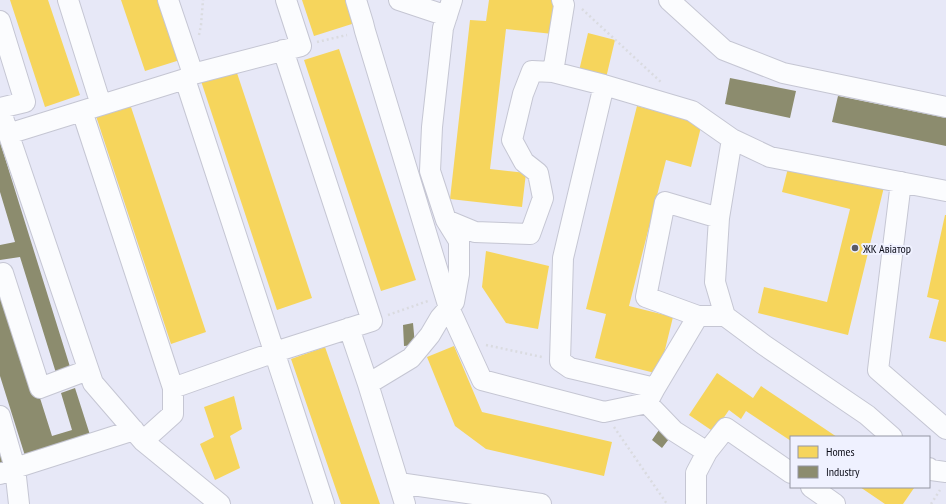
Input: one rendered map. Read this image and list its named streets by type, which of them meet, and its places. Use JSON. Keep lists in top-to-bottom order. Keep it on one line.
{"places":["ЖК Авіатор"],"legend":["Homes","Industry"]}
